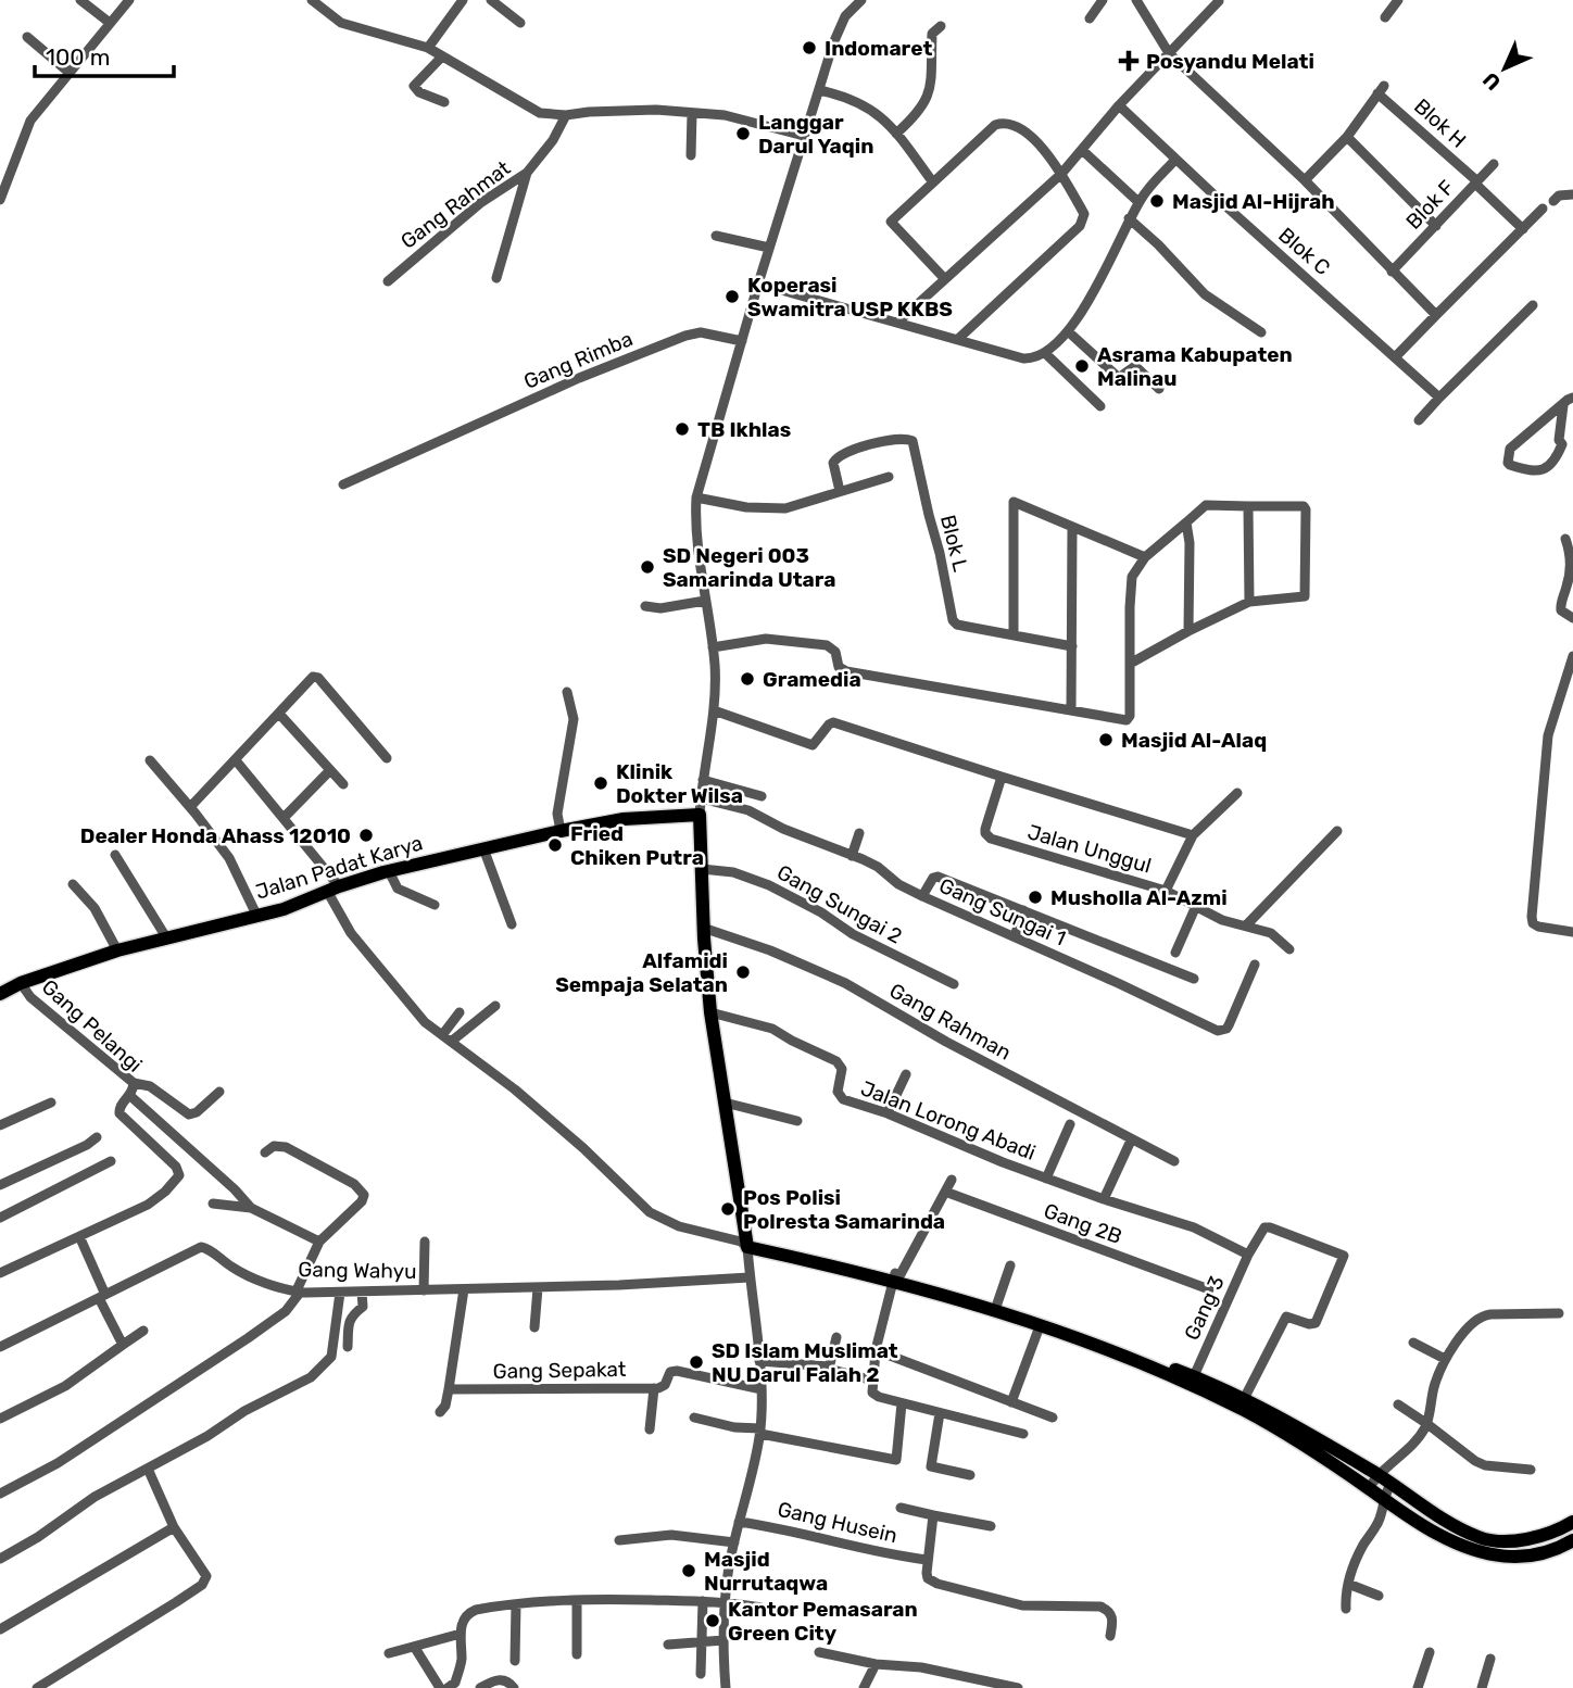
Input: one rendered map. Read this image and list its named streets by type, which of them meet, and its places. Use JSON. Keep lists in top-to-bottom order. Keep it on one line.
{"streets":{"main road":["Jalan Padat Karya"],"street":["Blok H","Gang Rahmat","Blok F","Blok C","Gang Rimba","Blok L","Jalan Unggul","Gang Sungai 2","Gang Sungai 1","Gang Rahman","Gang Pelangi","Jalan Lorong Abadi","Gang 2B","Gang Wahyu","Gang 3","Gang Sepakat","Gang Husein"]},"crossings":[["Blok H","Blok F"],["Jalan Padat Karya","Gang Pelangi"],["Jalan Lorong Abadi","Gang 3"]],"places":{"other":["Indomaret","Langgar Darul Yaqin","Masjid Al-Hijrah","Koperasi Swamitra USP KKBS","Asrama Kabupaten Malinau","TB Ikhlas","SD Negeri 003 Samarinda Utara","Gramedia","Masjid Al-Alaq","Klinik Dokter Wilsa","Dealer Honda Ahass 12010","Fried Chiken Putra","Musholla Al-Azmi","Alfamidi Sempaja Selatan","Pos Polisi Polresta Samarinda","SD Islam Muslimat NU Darul Falah 2","Masjid Nurrutaqwa","Kantor Pemasaran Green City"],"health":["Posyandu Melati"]},"scale_bar":"100 m","north":"bottom left"}
